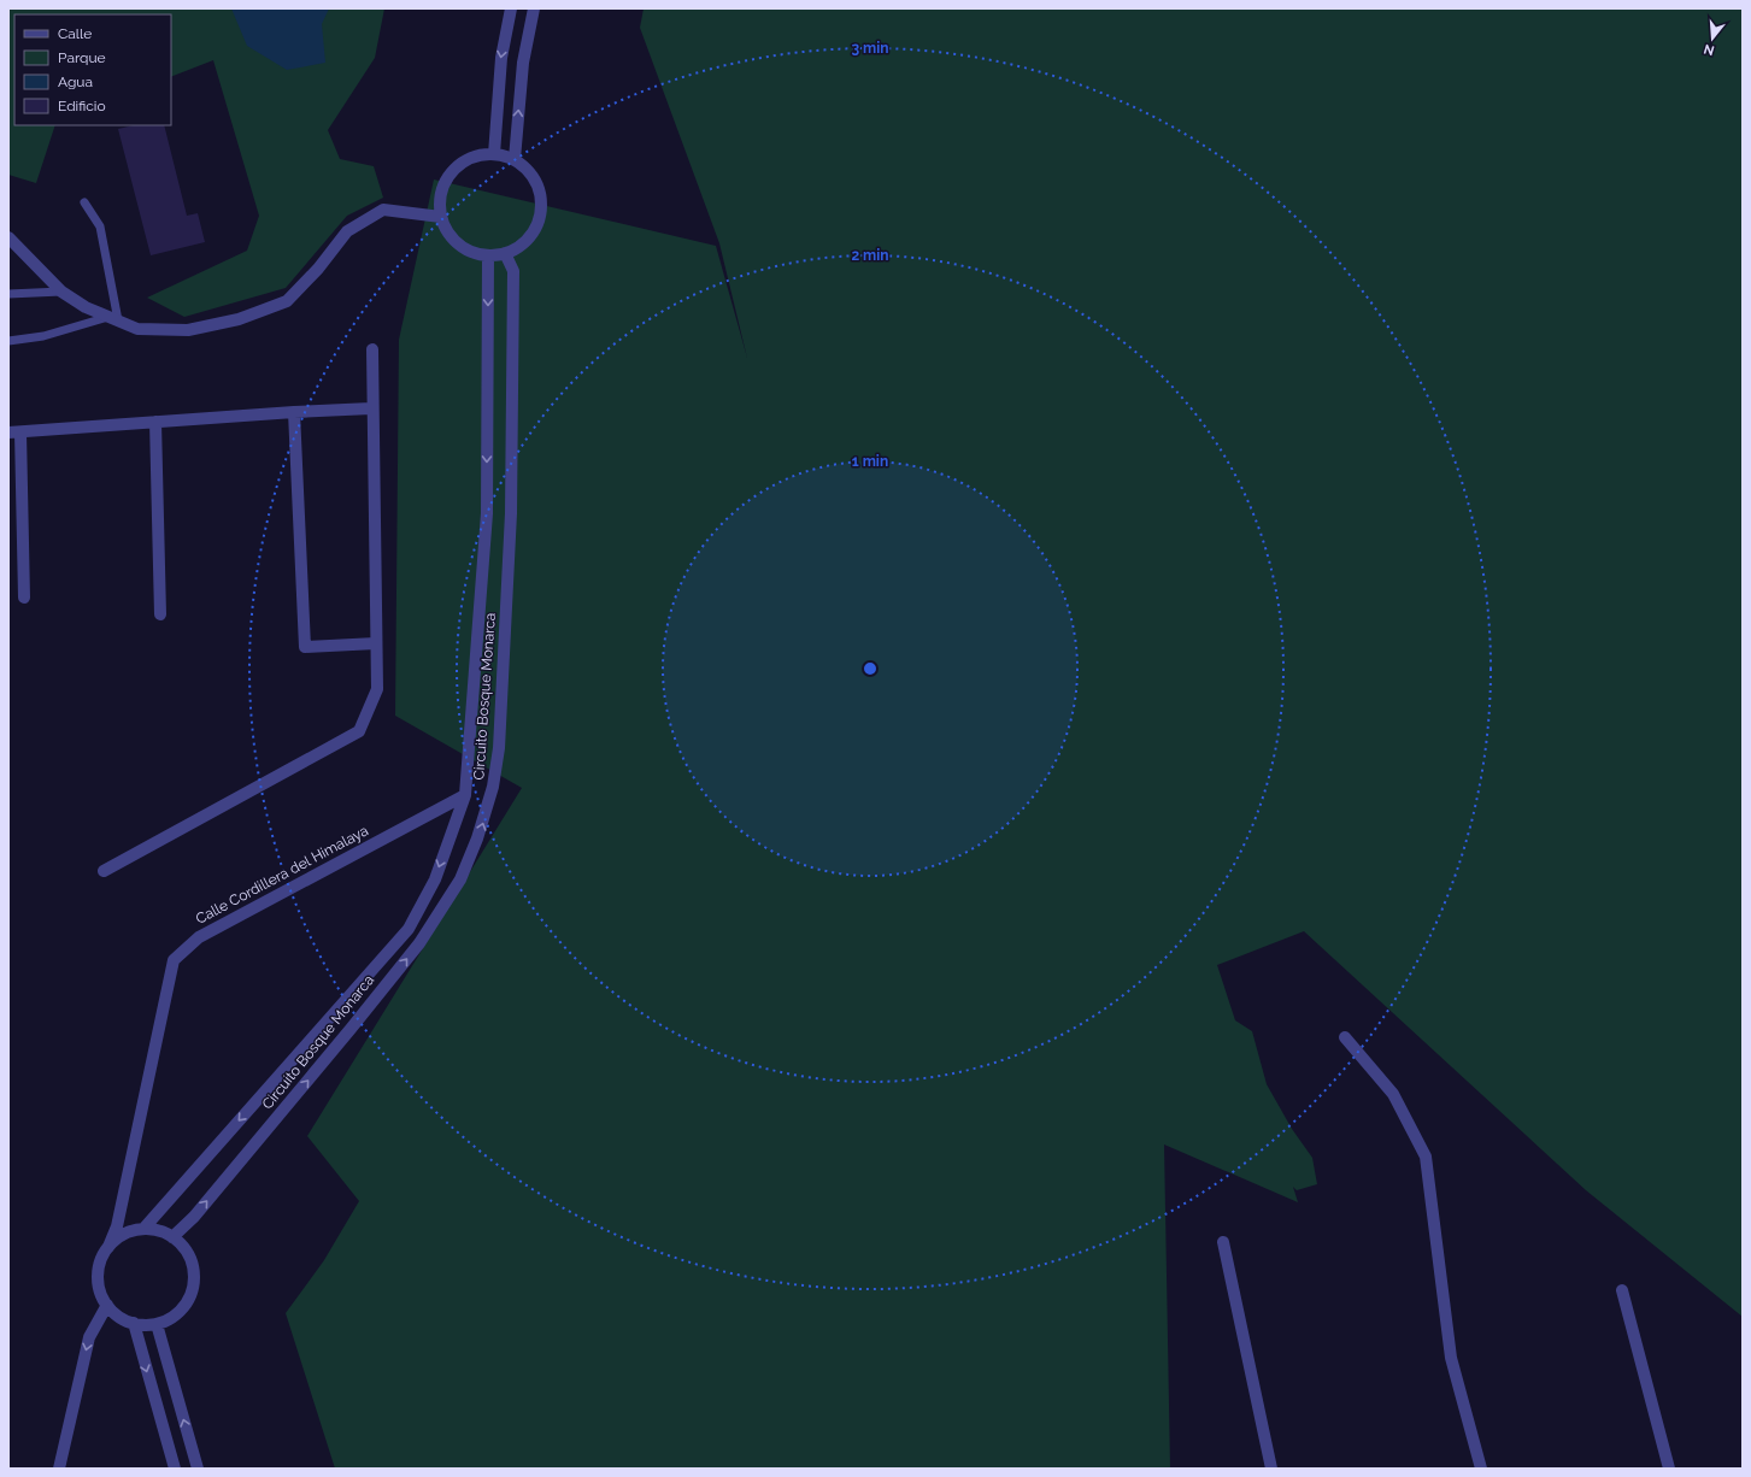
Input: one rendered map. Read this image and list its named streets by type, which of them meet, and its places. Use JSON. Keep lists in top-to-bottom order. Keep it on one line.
{"streets":{"street":["Circuito Bosque Monarca","Calle Cordillera del Himalaya"]},"crossings":[["Circuito Bosque Monarca","Calle Cordillera del Himalaya"]],"legend":["Calle","Parque","Agua","Edificio"],"north":"bottom","rings":["3 min","2 min","1 min"]}
